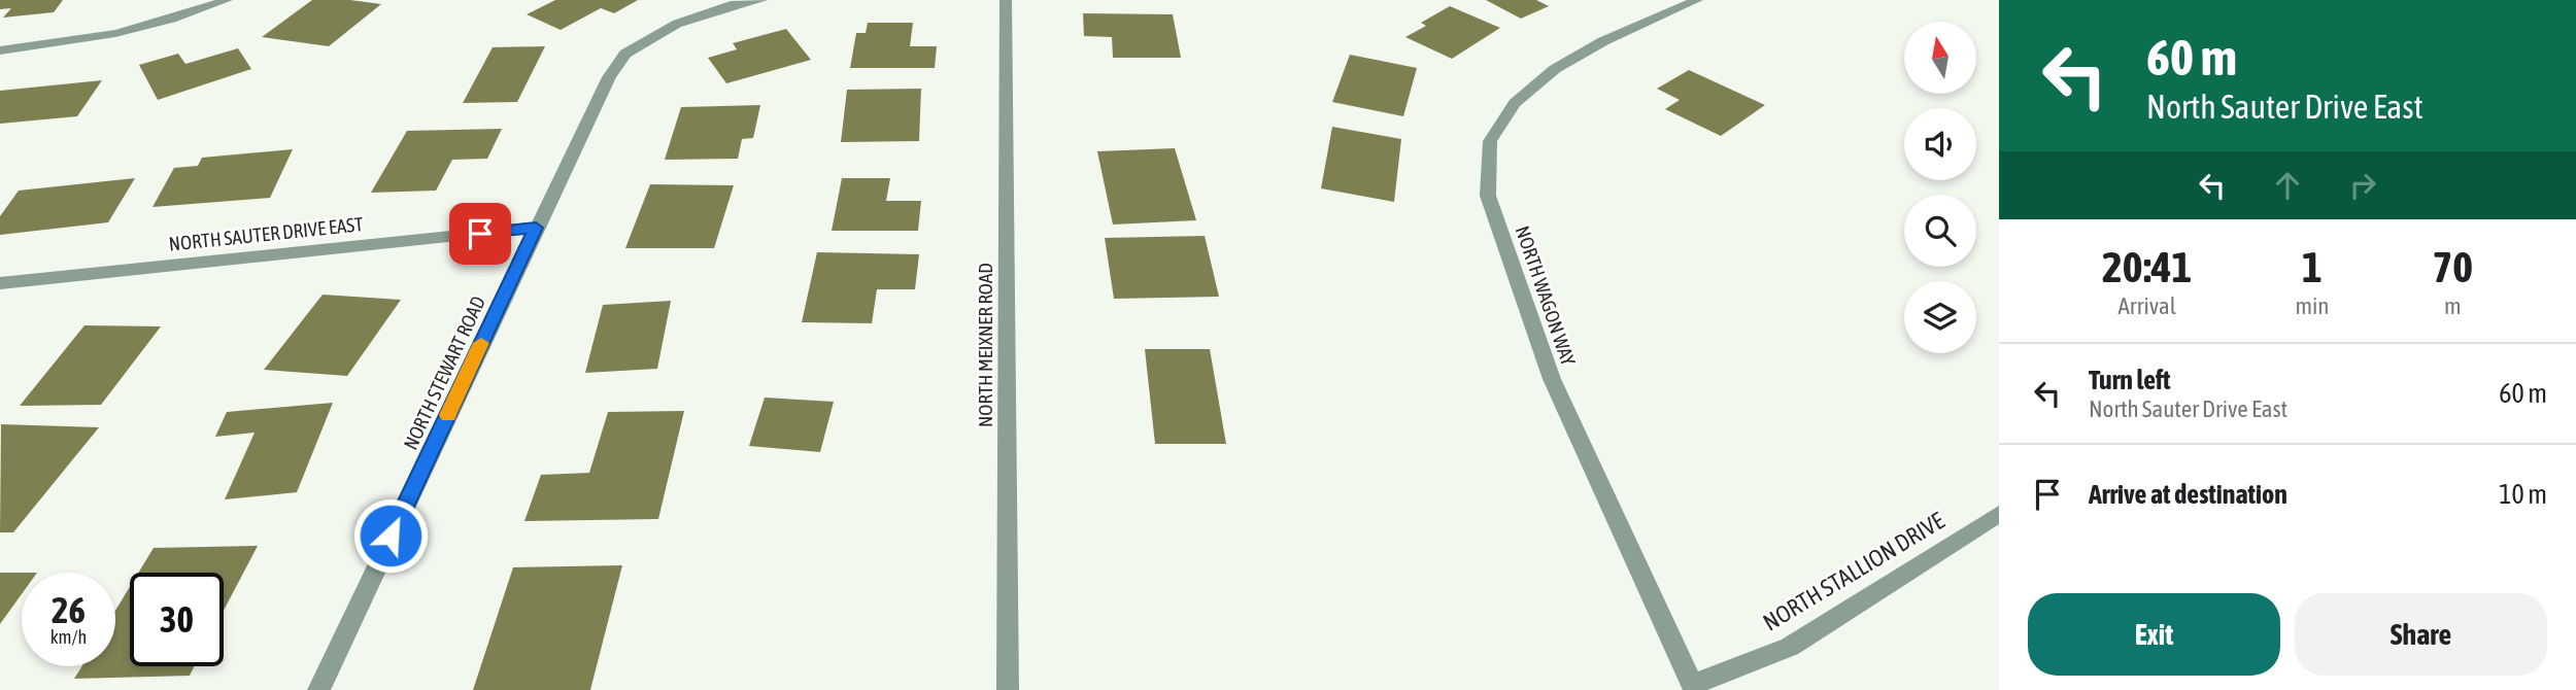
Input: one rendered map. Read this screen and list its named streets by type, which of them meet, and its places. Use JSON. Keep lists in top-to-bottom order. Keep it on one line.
{"streets":{"street":["NORTH SAUTER DRIVE EAST","NORTH WAGON WAY","NORTH MEIXNER ROAD","NORTH STEWART ROAD","NORTH STALLION DRIVE"]},"crossings":[["NORTH SAUTER DRIVE EAST","NORTH STEWART ROAD"],["NORTH WAGON WAY","NORTH STALLION DRIVE"]],"north":"top","page":{"turn":["60 m","North Sauter Drive East"],"eta":["20:41","Arrival","1","min","70","m"],"list":[{"name":"Turn left","note":"North Sauter Drive East","value":"60 m"},{"name":"Arrive at destination","value":"10 m"}],"speed":"26 km/h","limit":"30","buttons":["Exit","Share"]}}
